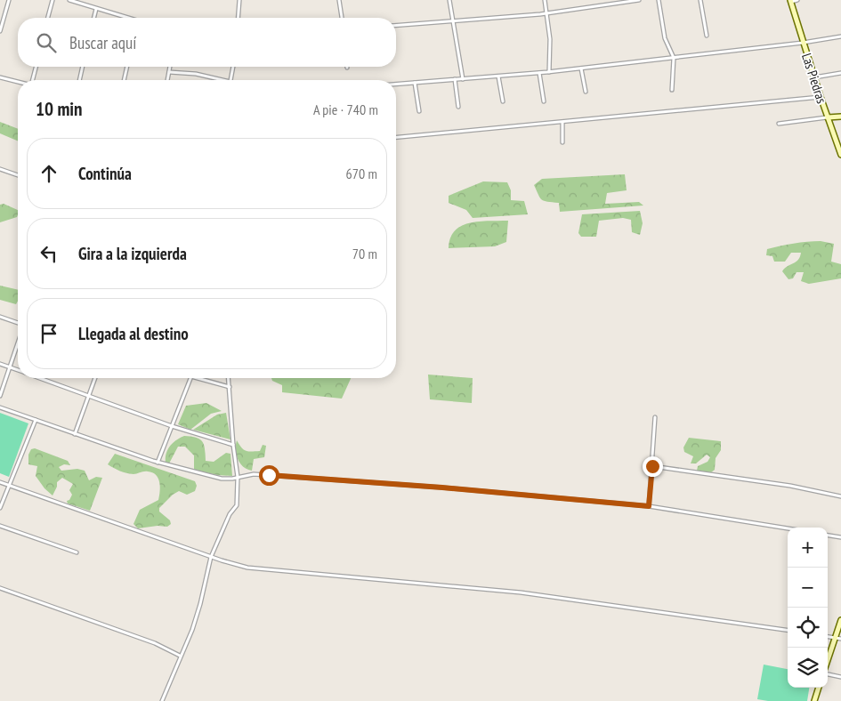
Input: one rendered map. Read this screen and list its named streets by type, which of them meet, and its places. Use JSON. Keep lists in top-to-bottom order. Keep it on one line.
{"streets":{"street":["Las Piedras"]},"page":{"search":"Buscar aquí","heading":["10 min","A pie · 740 m"],"list":[["Continúa","670 m"],["Gira a la izquierda","70 m"],"Llegada al destino"],"map_buttons":["+","−"]}}
